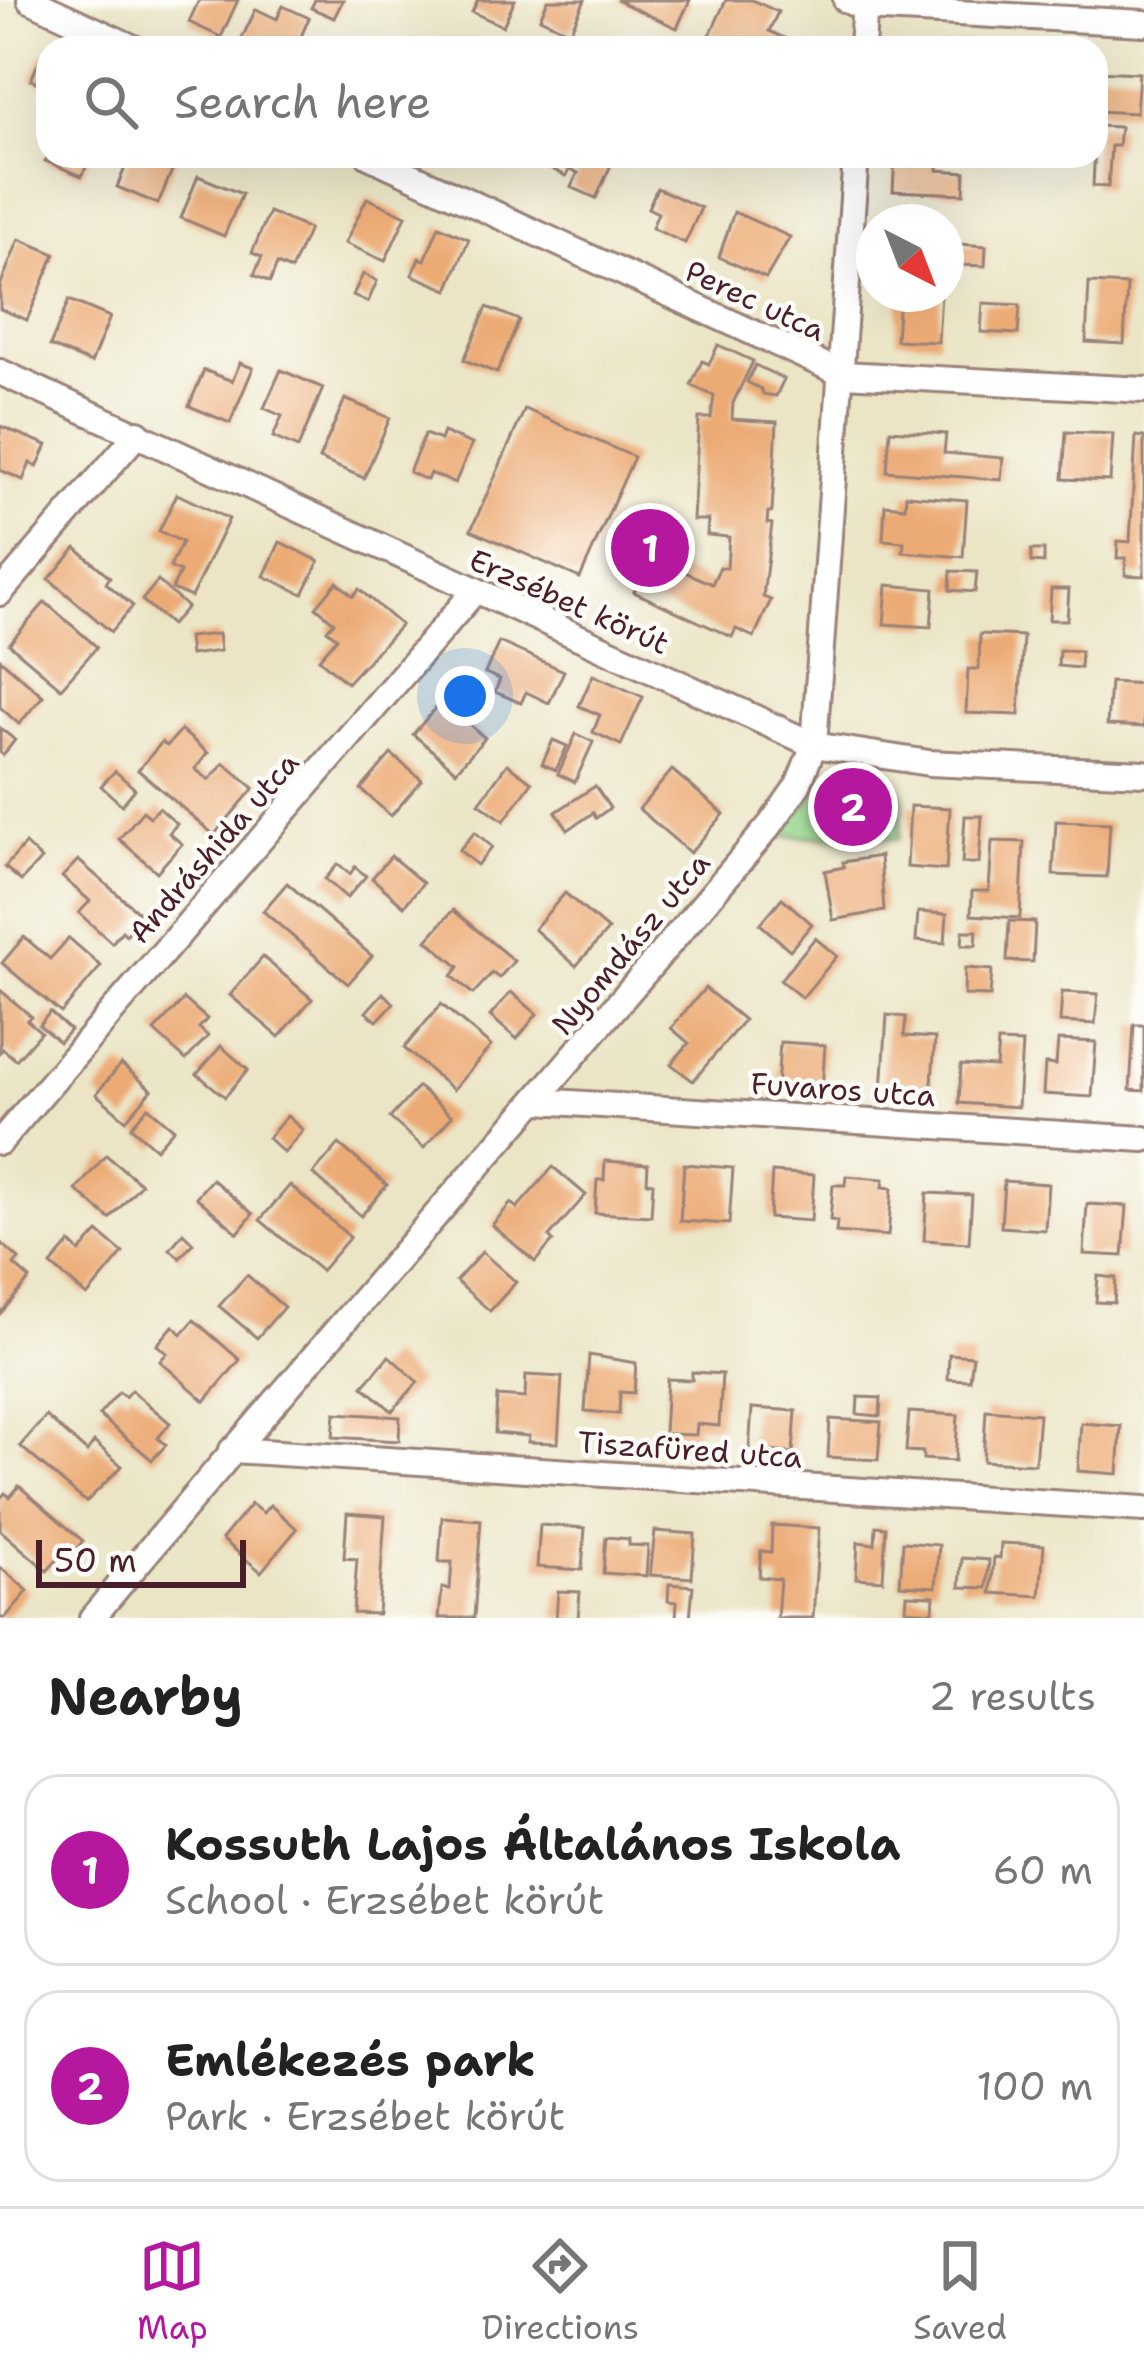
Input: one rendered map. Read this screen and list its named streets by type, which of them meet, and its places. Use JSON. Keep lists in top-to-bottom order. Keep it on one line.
{"streets":{"street":["Perec utca","Erzsébet körút","Andráshida utca","Nyomdász utca","Fuvaros utca","Tiszafüred utca"]},"crossings":[["Perec utca","Nyomdász utca"],["Erzsébet körút","Andráshida utca"],["Erzsébet körút","Nyomdász utca"],["Nyomdász utca","Fuvaros utca"],["Nyomdász utca","Tiszafüred utca"]],"scale_bar":"50 m","north":"bottom right","page":{"search":"Search here","pins":["1","2"],"scale":"50 m","heading":["Nearby","2 results"],"list":[{"mark":"1","name":"Kossuth Lajos Általános Iskola","note":"School · Erzsébet körút","value":"60 m"},{"mark":"2","name":"Emlékezés park","note":"Park · Erzsébet körút","value":"100 m"}],"nav":["Map","Directions","Saved"]}}
